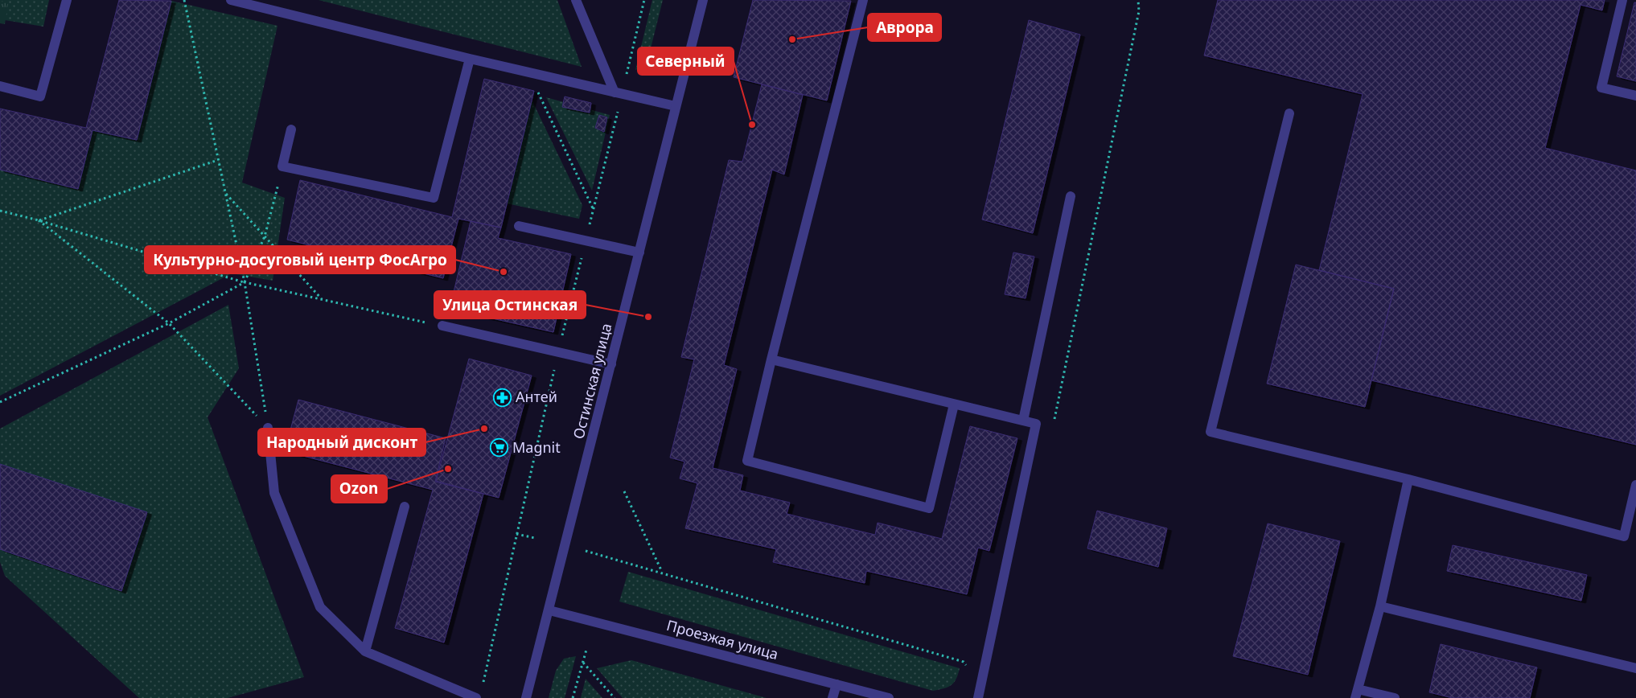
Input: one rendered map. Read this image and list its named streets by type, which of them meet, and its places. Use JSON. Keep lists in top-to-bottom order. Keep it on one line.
{"streets":{"street":["Остинская улица","Проезжая улица"]},"crossings":[["Остинская улица","Проезжая улица"]],"places":{"other":["Аврора","Северный","Культурно-досуговый центр ФосАгро","Улица Остинская","Народный дисконт","Ozon"],"pharmacy":["Антей"],"supermarket":["Magnit"]}}
